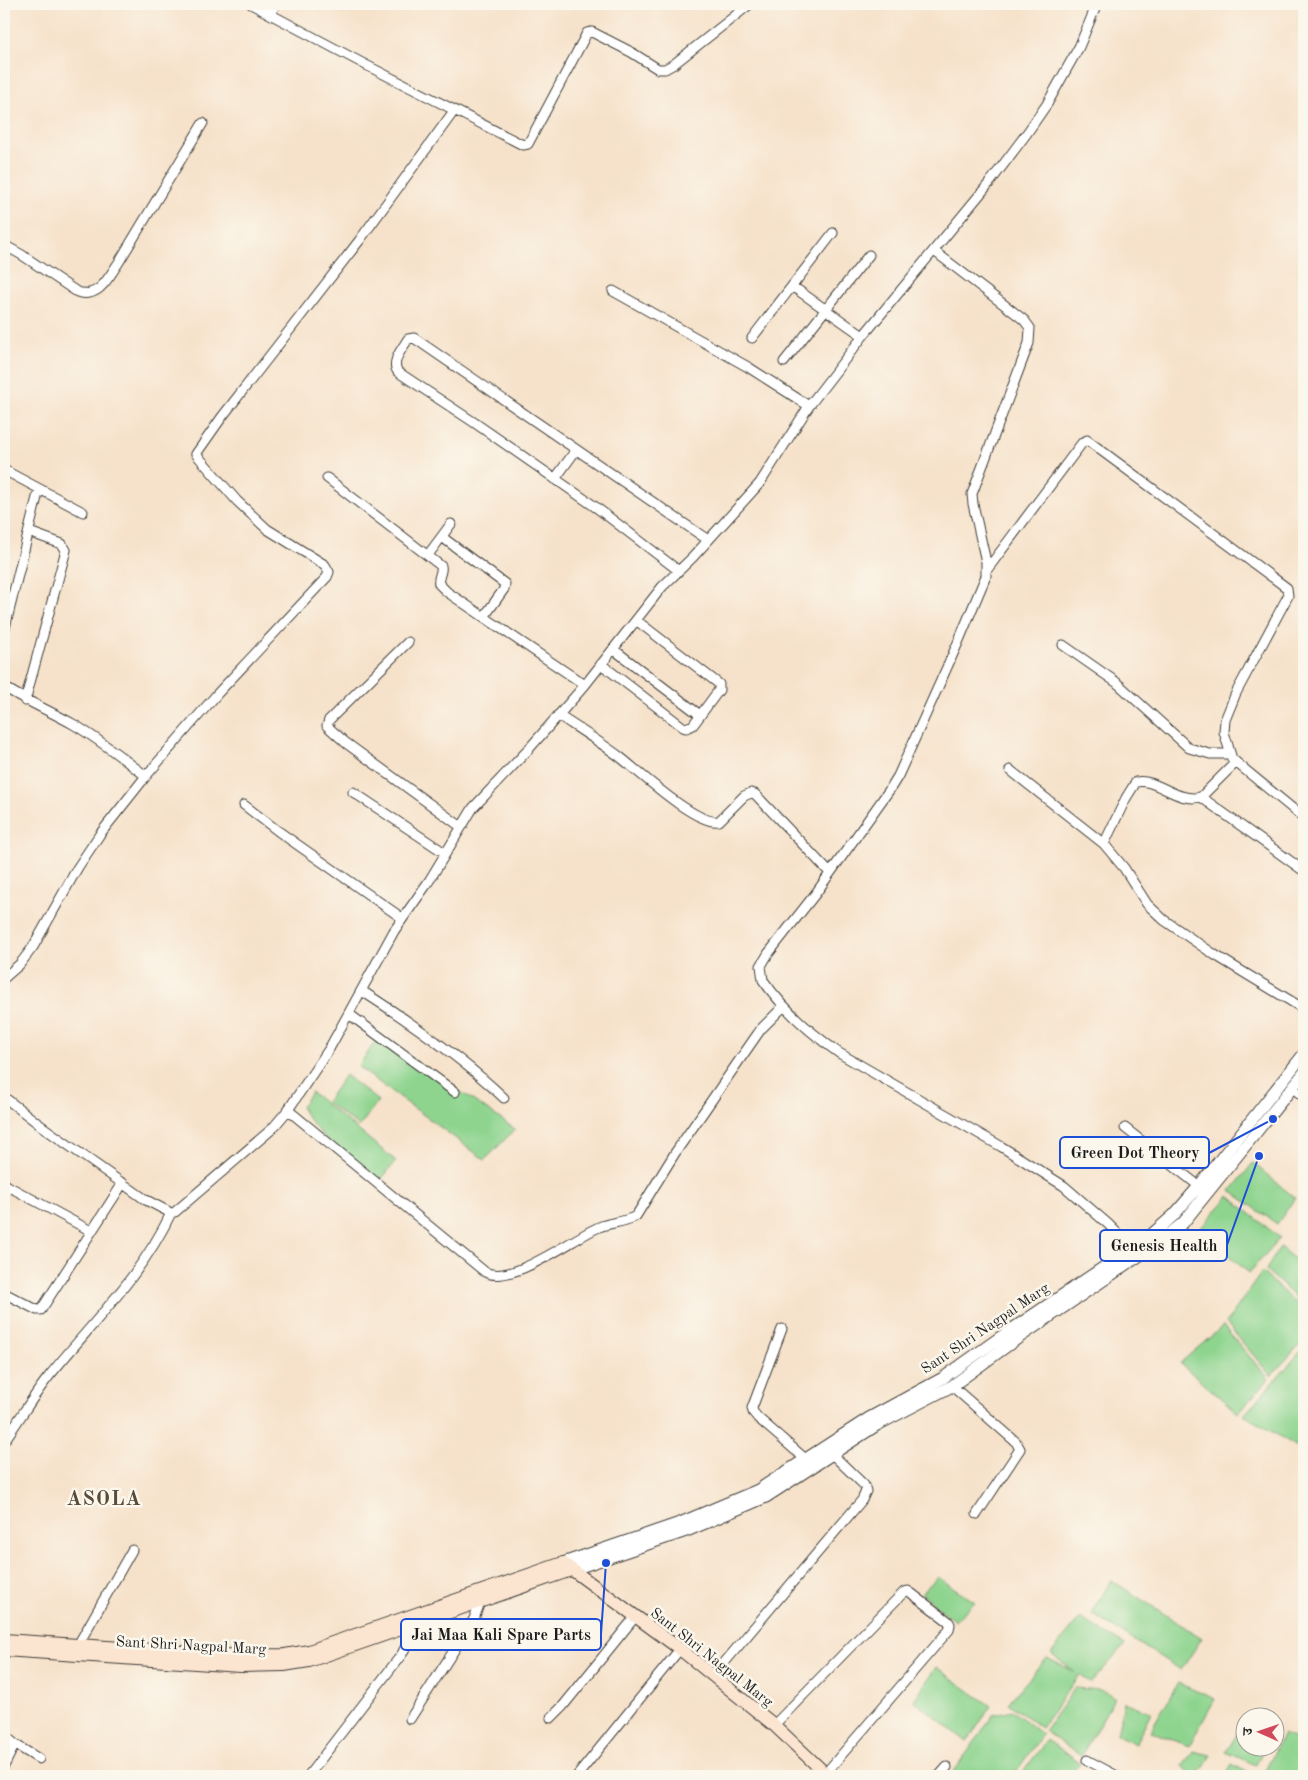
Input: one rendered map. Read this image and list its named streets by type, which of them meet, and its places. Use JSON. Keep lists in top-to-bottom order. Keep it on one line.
{"streets":{"main road":["Sant Shri Nagpal Marg"]},"districts":["ASOLA"],"places":["Green Dot Theory","Genesis Health","Jai Maa Kali Spare Parts"],"north":"left"}
